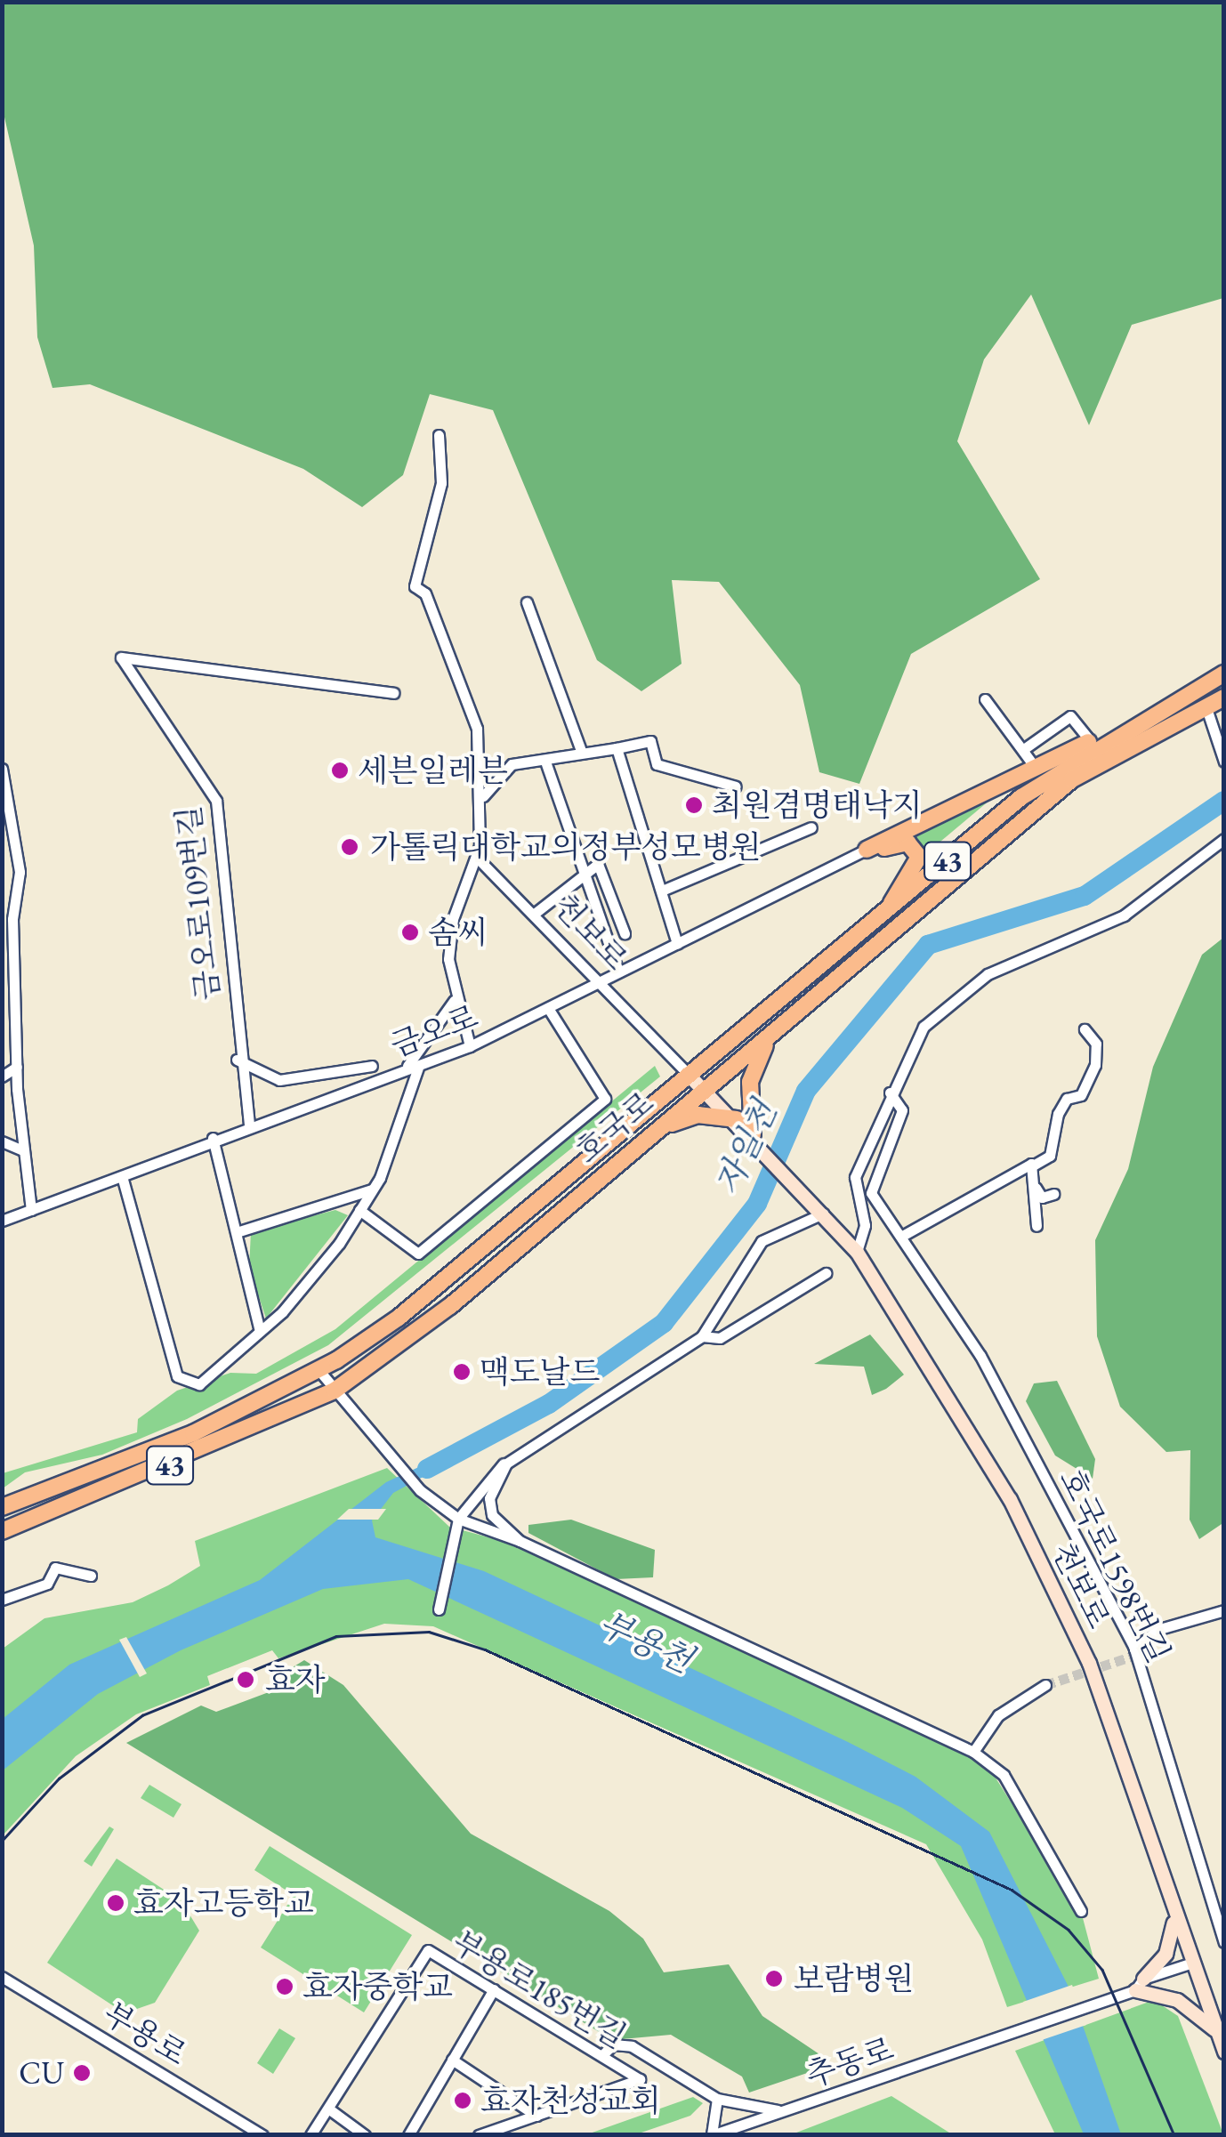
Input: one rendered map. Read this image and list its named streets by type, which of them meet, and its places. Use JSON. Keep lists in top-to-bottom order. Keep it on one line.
{"streets":{"main road":["43","천보로","호국로"],"street":["금오로109번길","금오로","호국로1598번길","부용로185번길","부용로","추동로"]},"crossings":[["금오로109번길","금오로"],["천보로","금오로"],["천보로","호국로"]],"water":["자일천","부용천"],"places":["세븐일레븐","최원겸명태낙지","가톨릭대학교의정부성모병원","솜씨","맥도날드","효자","효자고등학교","보람병원","효자중학교","CU","효자천성교회"]}
